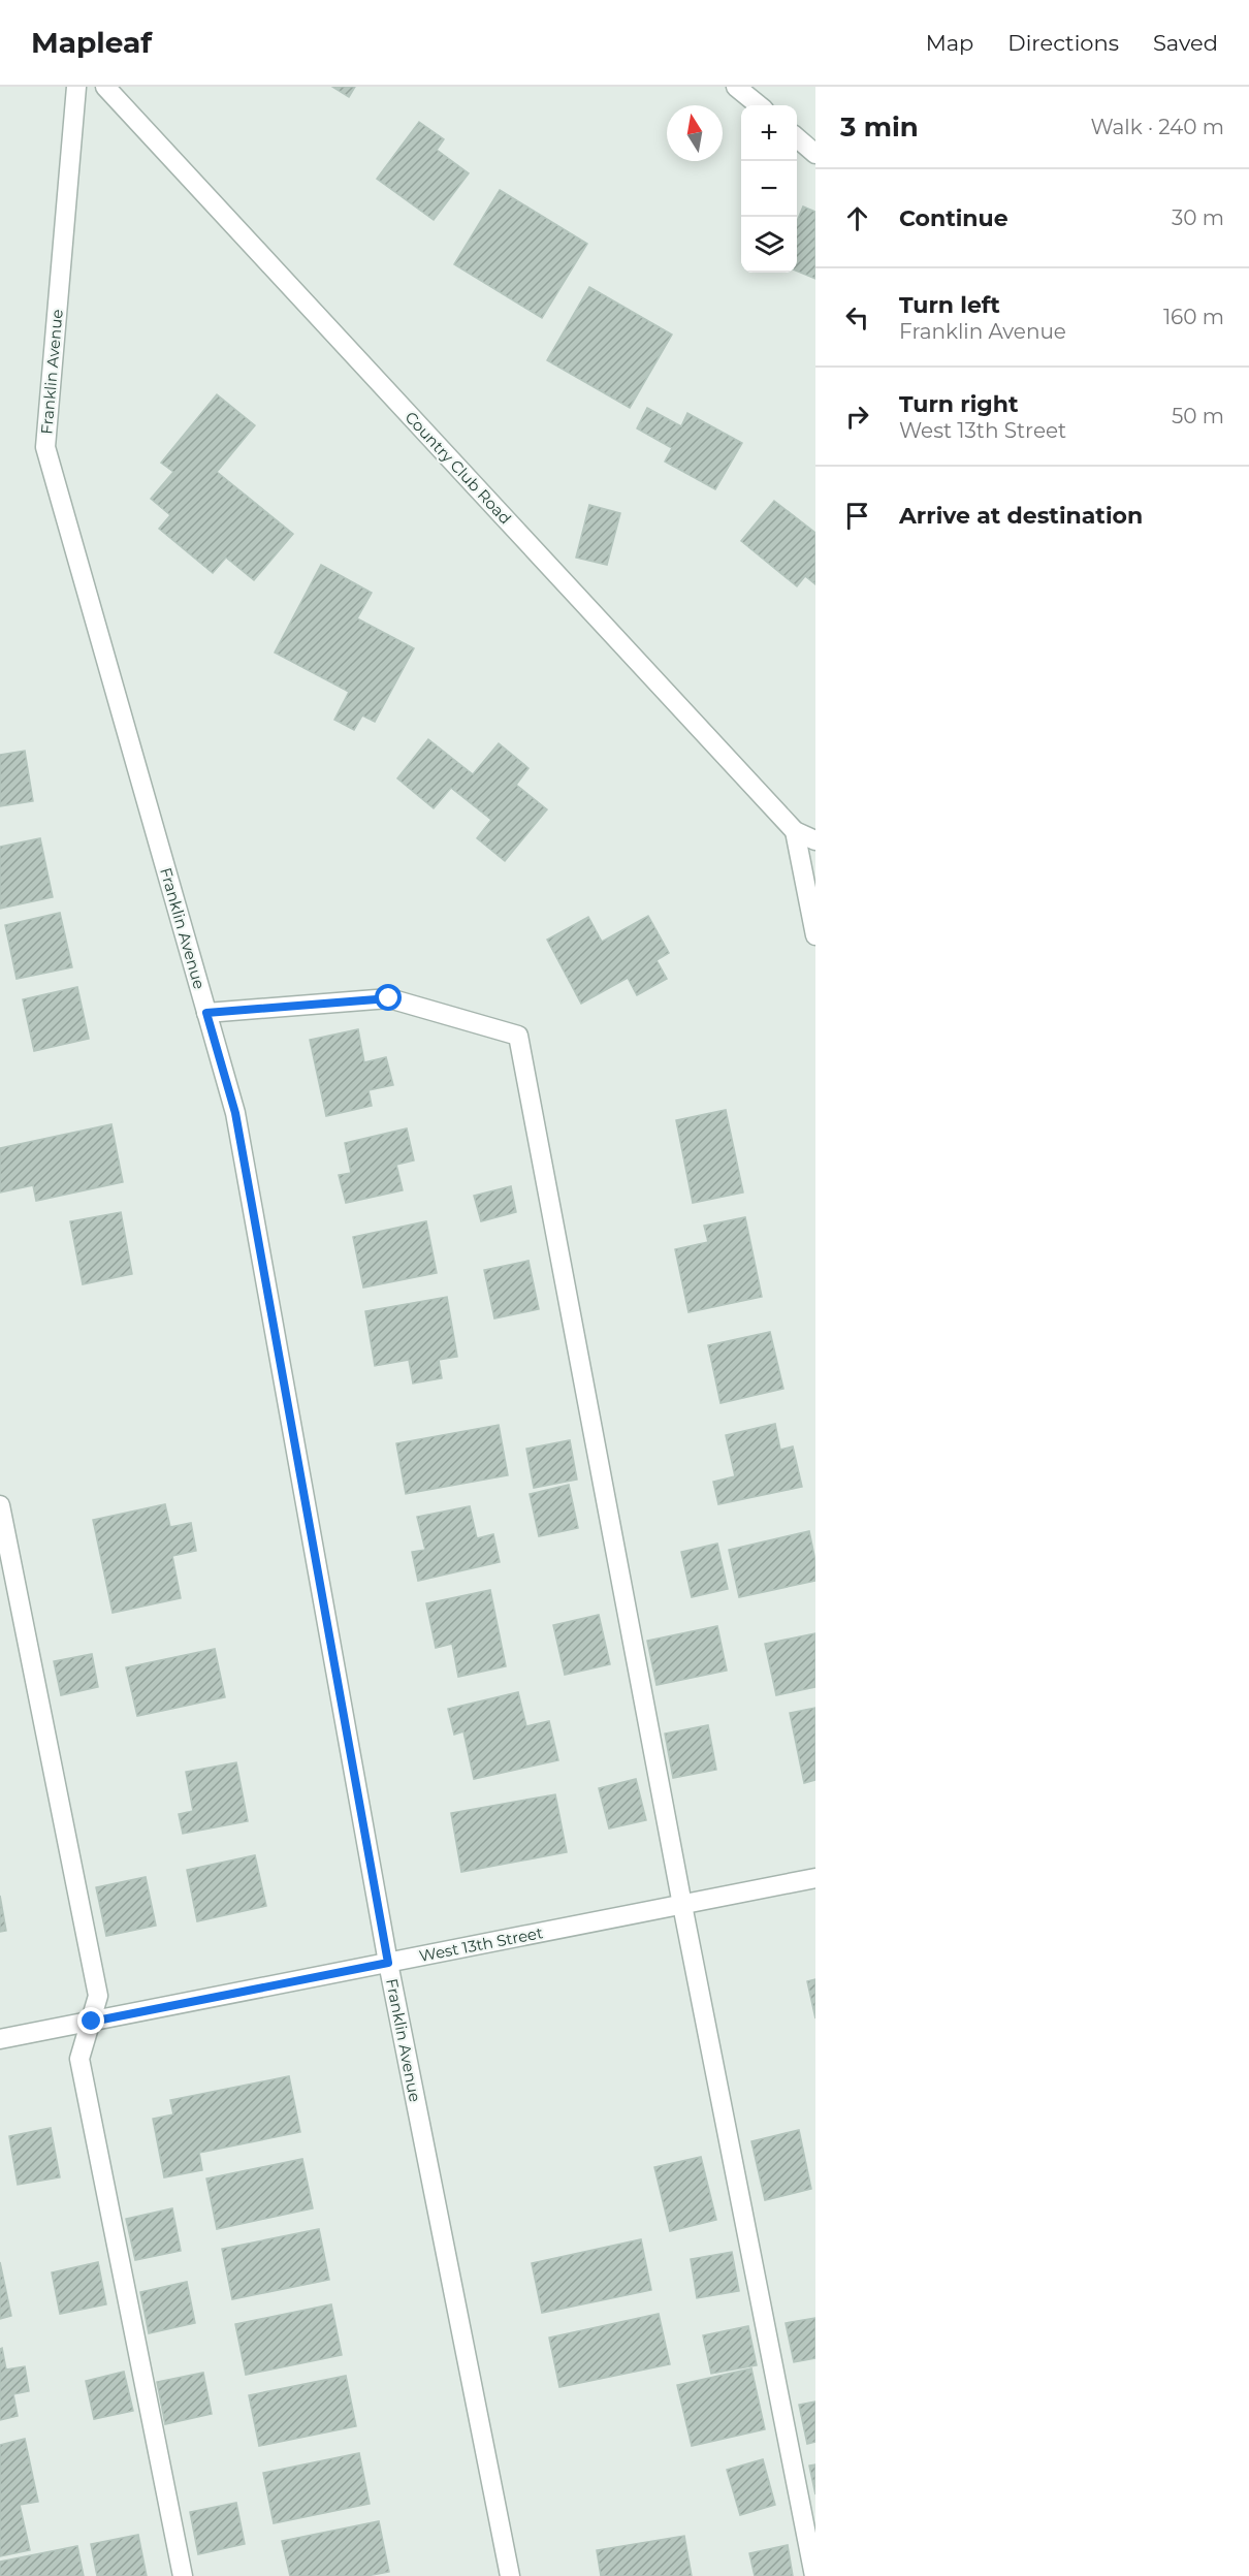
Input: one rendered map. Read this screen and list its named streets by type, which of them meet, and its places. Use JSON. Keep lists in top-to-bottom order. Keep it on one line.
{"streets":{"street":["Franklin Avenue","Country Club Road","West 13th Street"]},"crossings":[["Franklin Avenue","West 13th Street"]],"north":"top","page":{"header":"Mapleaf","nav":["Map","Directions","Saved"],"heading":["3 min","Walk · 240 m"],"map_buttons":["+","−"],"list":[["Continue","30 m"],["Turn left","Franklin Avenue","160 m"],["Turn right","West 13th Street","50 m"],"Arrive at destination"]}}
